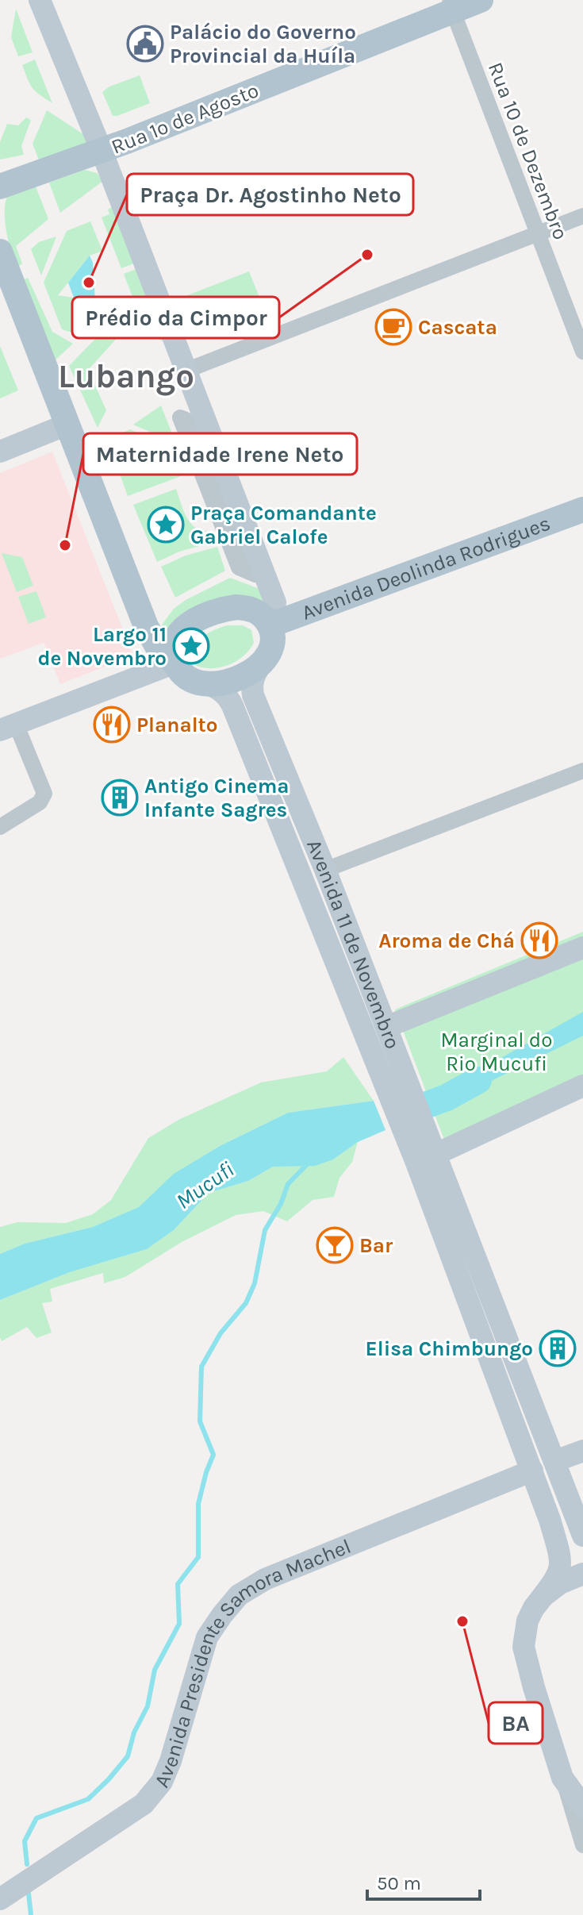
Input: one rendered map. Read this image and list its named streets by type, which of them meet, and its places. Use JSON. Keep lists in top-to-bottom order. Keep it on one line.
{"streets":{"main road":["Rua 1º de Agosto","Avenida Deolinda Rodrigues"],"street":["Rua 10 de Dezembro","Avenida 11 de Novembro","Avenida Presidente Samora Machel"]},"crossings":[["Rua 1º de Agosto","Rua 10 de Dezembro"],["Avenida Deolinda Rodrigues","Avenida 11 de Novembro"],["Avenida 11 de Novembro","Avenida Presidente Samora Machel"]],"districts":["Lubango"],"water":["Mucufi"],"parks":["Marginal do Rio Mucufi"],"places":{"public building":["Palácio do Governo Provincial da Huíla"],"other":["Prédio da Cimpor","Praça Dr. Agostinho Neto","Maternidade Irene Neto","BA"],"cafe":["Cascata"],"place":["Praça Comandante Gabriel Calofe","Largo 11 de Novembro"],"restaurant":["Planalto","Aroma de Chá"],"building":["Antigo Cinema Infante Sagres","Elisa Chimbungo"],"bar":["Bar"]},"scale_bar":"50 m"}
